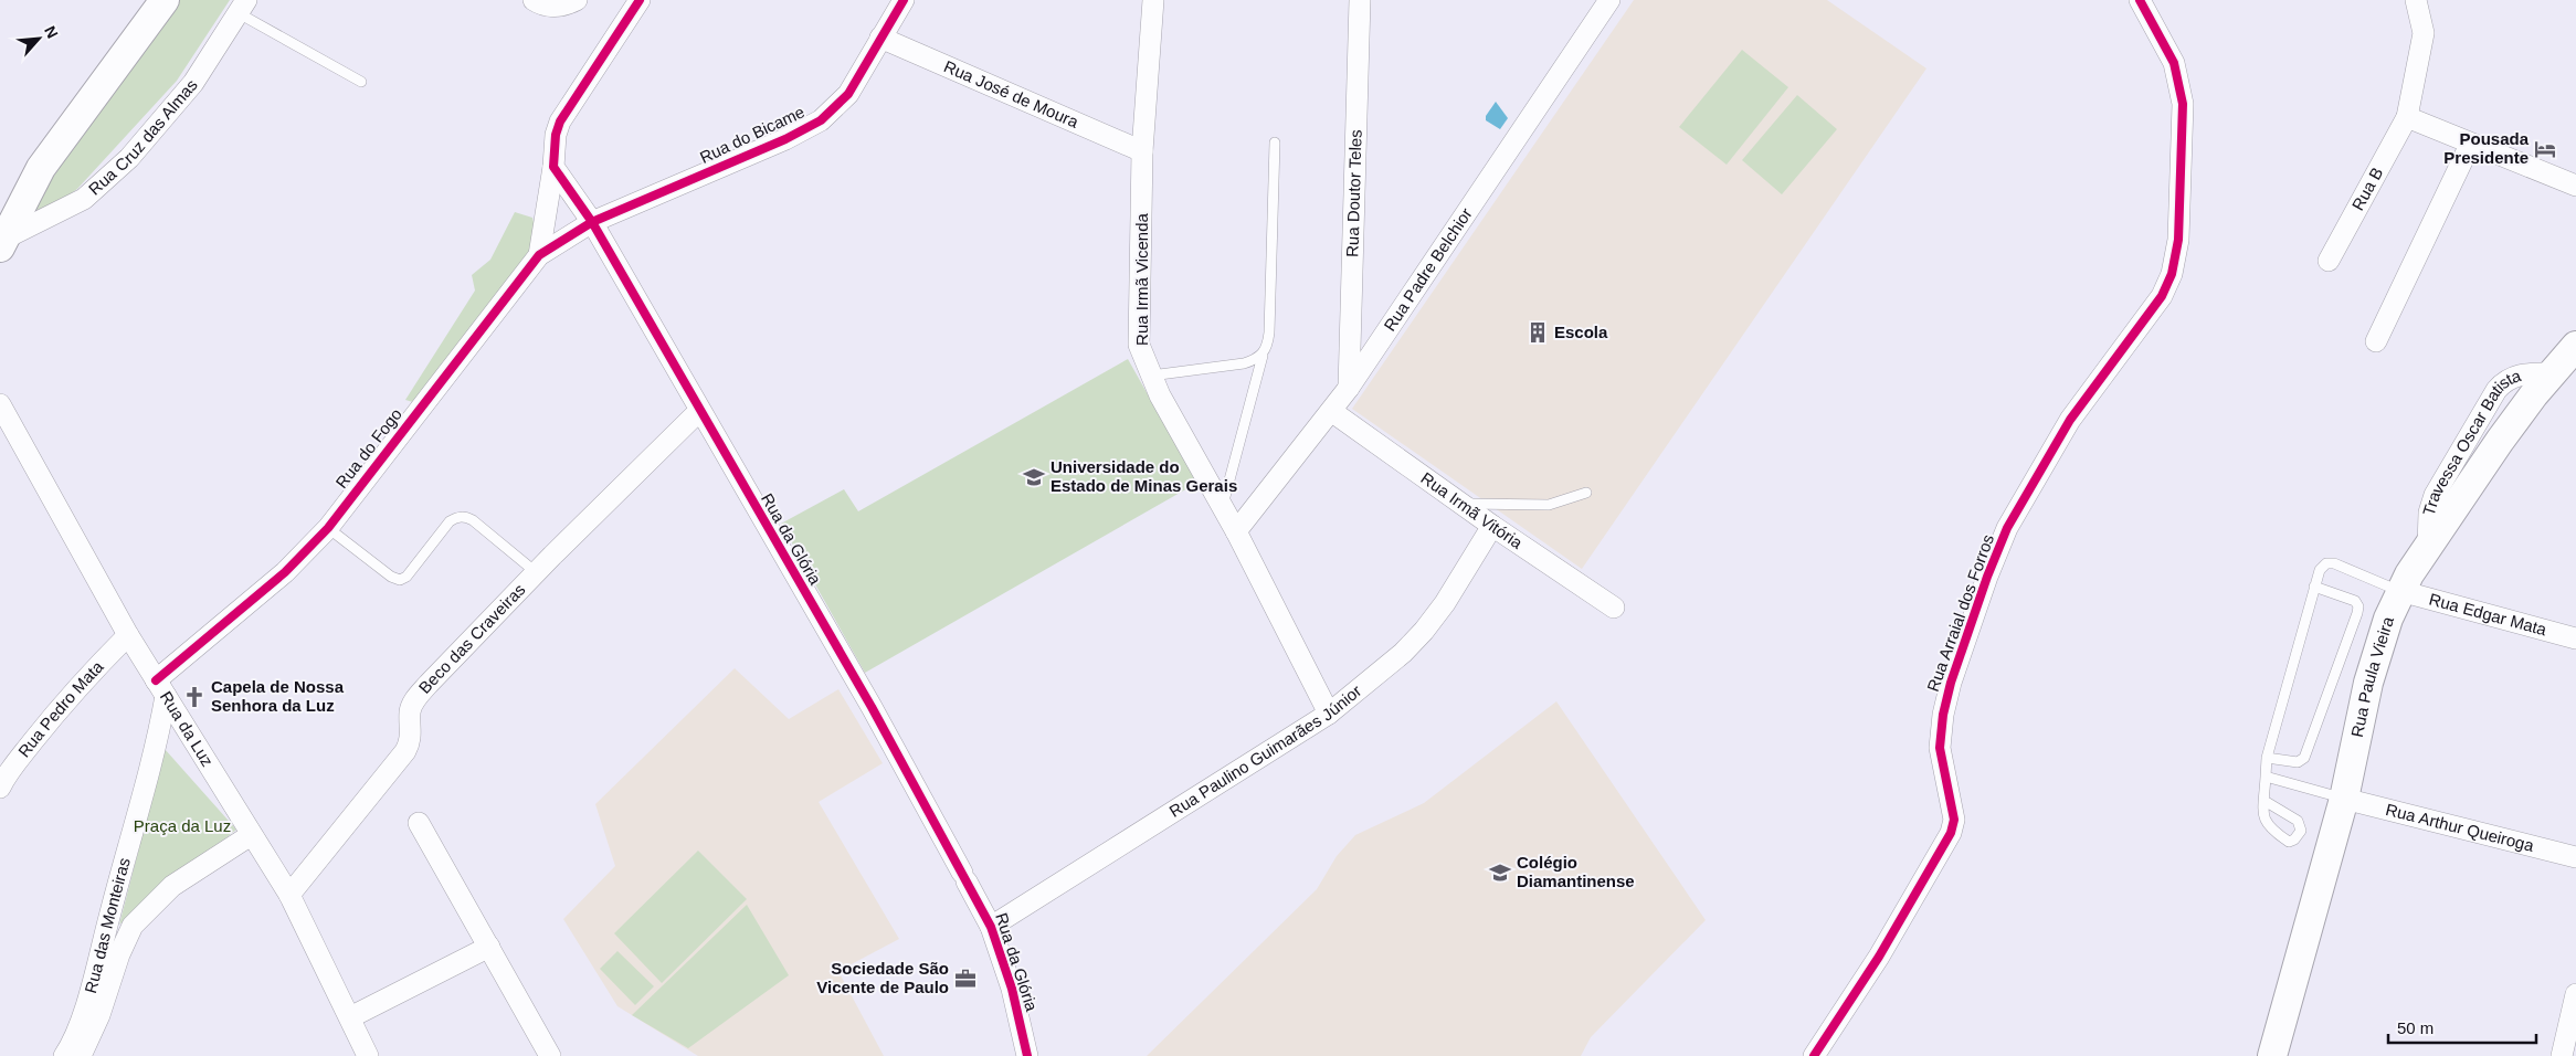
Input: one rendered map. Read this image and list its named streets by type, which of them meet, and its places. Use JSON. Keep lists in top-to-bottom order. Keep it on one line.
{"streets":{"main road":["Rua Paula Vieira"],"street":["Rua José de Moura","Rua do Bicame","Rua Cruz das Almas","Rua B","Rua Doutor Teles","Rua Padre Belchior","Rua Irmã Vicenda","Rua do Fogo","Rua Irmã Vitória","Rua da Glória","Rua Arraial dos Forros","Rua Edgar Mata","Beco das Craveiras","Rua Pedro Mata","Rua da Luz","Rua Paulino Guimarães Júnior","Rua Arthur Queiroga","Rua das Monteiras"]},"crossings":[["Rua José de Moura","Rua do Bicame"],["Rua José de Moura","Rua Irmã Vicenda"],["Rua do Bicame","Rua do Fogo"],["Rua do Bicame","Rua da Glória"],["Rua Doutor Teles","Rua Padre Belchior"],["Rua Padre Belchior","Rua Irmã Vicenda"],["Rua Padre Belchior","Rua Irmã Vitória"],["Rua Irmã Vicenda","Rua Paulino Guimarães Júnior"],["Rua do Fogo","Rua da Glória"],["Rua do Fogo","Rua da Luz"],["Rua do Fogo","Rua das Monteiras"],["Rua Irmã Vitória","Rua Paulino Guimarães Júnior"],["Rua da Glória","Beco das Craveiras"],["Rua da Glória","Rua Paulino Guimarães Júnior"],["Rua Edgar Mata","Rua Paula Vieira"],["Beco das Craveiras","Rua da Luz"],["Rua Paula Vieira","Rua Arthur Queiroga"],["Rua Pedro Mata","Rua da Luz"],["Rua da Luz","Rua das Monteiras"]],"parks":["Praça da Luz"],"places":{"hotel":["Pousada Presidente"],"building":["Escola"],"school or university":["Universidade do Estado de Minas Gerais","Colégio Diamantinense"],"church":["Capela de Nossa Senhora da Luz"],"office":["Sociedade São Vicente de Paulo"]},"scale_bar":"50 m","north":"top right"}
